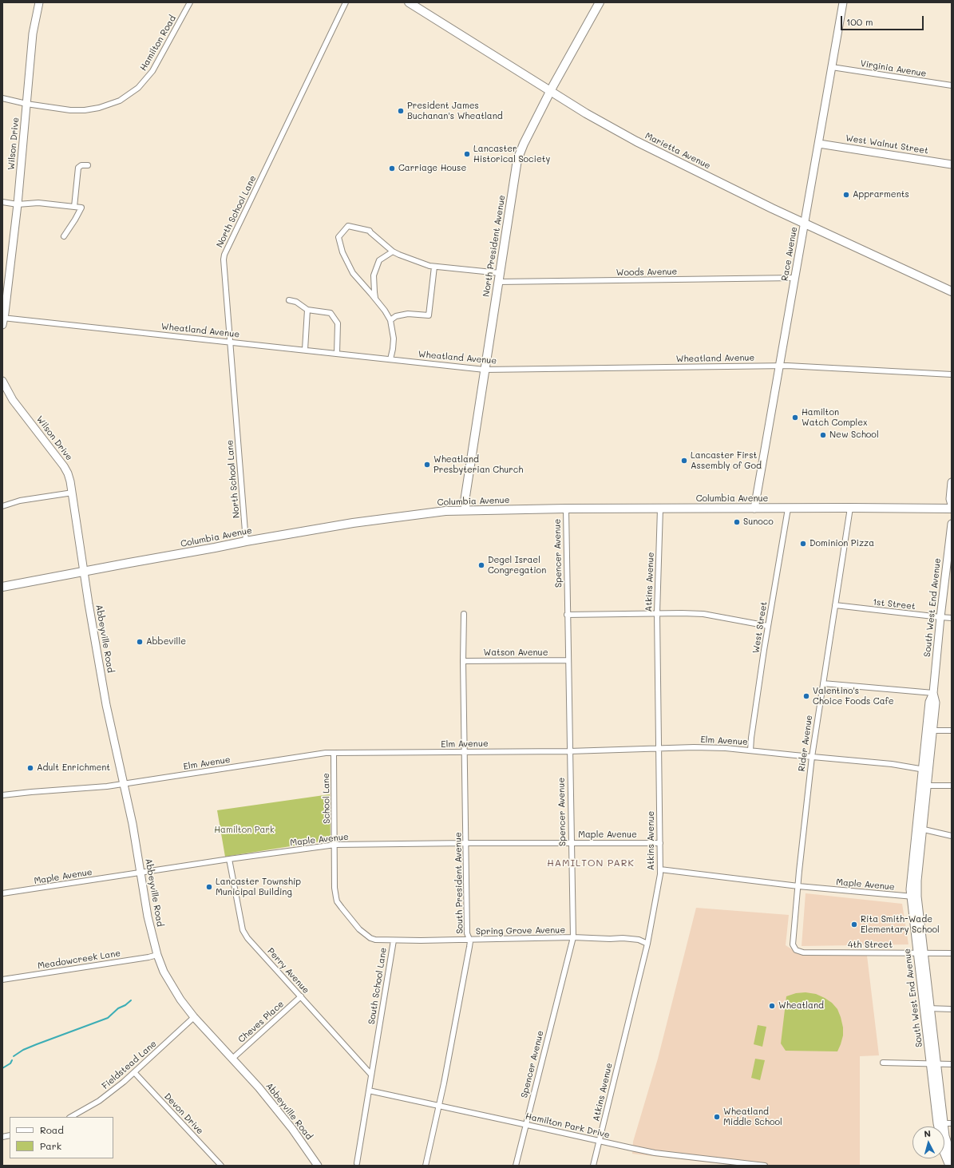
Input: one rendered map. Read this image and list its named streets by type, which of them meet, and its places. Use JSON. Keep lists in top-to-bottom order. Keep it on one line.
{"streets":{"main road":["Wilson Drive","West Walnut Street","Marietta Avenue","North President Avenue","Race Avenue","Columbia Avenue","South West End Avenue","Abbeyville Road"],"street":["Hamilton Road","Virginia Avenue","North School Lane","Woods Avenue","Wheatland Avenue","Spencer Avenue","Atkins Avenue","1st Street","West Street","Watson Avenue","Elm Avenue","Rider Avenue","School Lane","Maple Avenue","South President Avenue","Spring Grove Avenue","4th Street","Meadowcreek Lane","Perry Avenue","South School Lane","Cheves Place","Fieldstead Lane","Devon Drive","Hamilton Park Drive"]},"crossings":[["Hamilton Road","Wilson Drive"],["Virginia Avenue","Race Avenue"],["Wilson Drive","Wheatland Avenue"],["Wilson Drive","Columbia Avenue"],["Wilson Drive","Abbeyville Road"],["West Walnut Street","Race Avenue"],["Marietta Avenue","North President Avenue"],["Marietta Avenue","Race Avenue"],["North School Lane","Wheatland Avenue"],["North School Lane","Columbia Avenue"],["North President Avenue","Woods Avenue"],["North President Avenue","Wheatland Avenue"],["North President Avenue","Columbia Avenue"],["Race Avenue","Woods Avenue"],["Race Avenue","Wheatland Avenue"],["Race Avenue","Columbia Avenue"],["Columbia Avenue","Spencer Avenue"],["Columbia Avenue","Atkins Avenue"],["Columbia Avenue","West Street"],["Columbia Avenue","Abbeyville Road"],["Columbia Avenue","Rider Avenue"],["Spencer Avenue","Watson Avenue"],["Spencer Avenue","Elm Avenue"],["Spencer Avenue","Maple Avenue"],["Spencer Avenue","Spring Grove Avenue"],["Spencer Avenue","Hamilton Park Drive"],["Atkins Avenue","Elm Avenue"],["Atkins Avenue","Maple Avenue"],["Atkins Avenue","Spring Grove Avenue"],["Atkins Avenue","Hamilton Park Drive"],["1st Street","South West End Avenue"],["1st Street","Rider Avenue"],["South West End Avenue","Elm Avenue"],["South West End Avenue","Maple Avenue"],["South West End Avenue","4th Street"],["West Street","Elm Avenue"],["Abbeyville Road","Elm Avenue"],["Abbeyville Road","Maple Avenue"],["Abbeyville Road","Meadowcreek Lane"],["Abbeyville Road","Cheves Place"],["Abbeyville Road","Fieldstead Lane"],["Watson Avenue","South President Avenue"],["Elm Avenue","Rider Avenue"],["Elm Avenue","School Lane"],["Elm Avenue","South President Avenue"],["Rider Avenue","Maple Avenue"],["Rider Avenue","4th Street"],["School Lane","Maple Avenue"],["School Lane","South School Lane"],["Maple Avenue","South President Avenue"],["Maple Avenue","Perry Avenue"],["Maple Avenue","South School Lane"],["South President Avenue","Spring Grove Avenue"],["South President Avenue","Hamilton Park Drive"],["Spring Grove Avenue","South School Lane"],["Perry Avenue","South School Lane"],["Perry Avenue","Cheves Place"],["South School Lane","Hamilton Park Drive"],["Fieldstead Lane","Devon Drive"]],"districts":["HAMILTON PARK"],"parks":["Hamilton Park"],"places":["President James Buchanan's Wheatland","Lancaster Historical Society","Carriage House","Apprarments","Hamilton Watch Complex","New School","Lancaster First Assembly of God","Wheatland Presbyterian Church","Sunoco","Dominion Pizza","Degel Israel Congregation","Abbeville","Valentino's Choice Foods Cafe","Adult Enrichment","Lancaster Township Municipal Building","Rita Smith-Wade Elementary School","Wheatland","Wheatland Middle School"],"legend":["Road","Park"],"scale_bar":"100 m","north":"top"}
